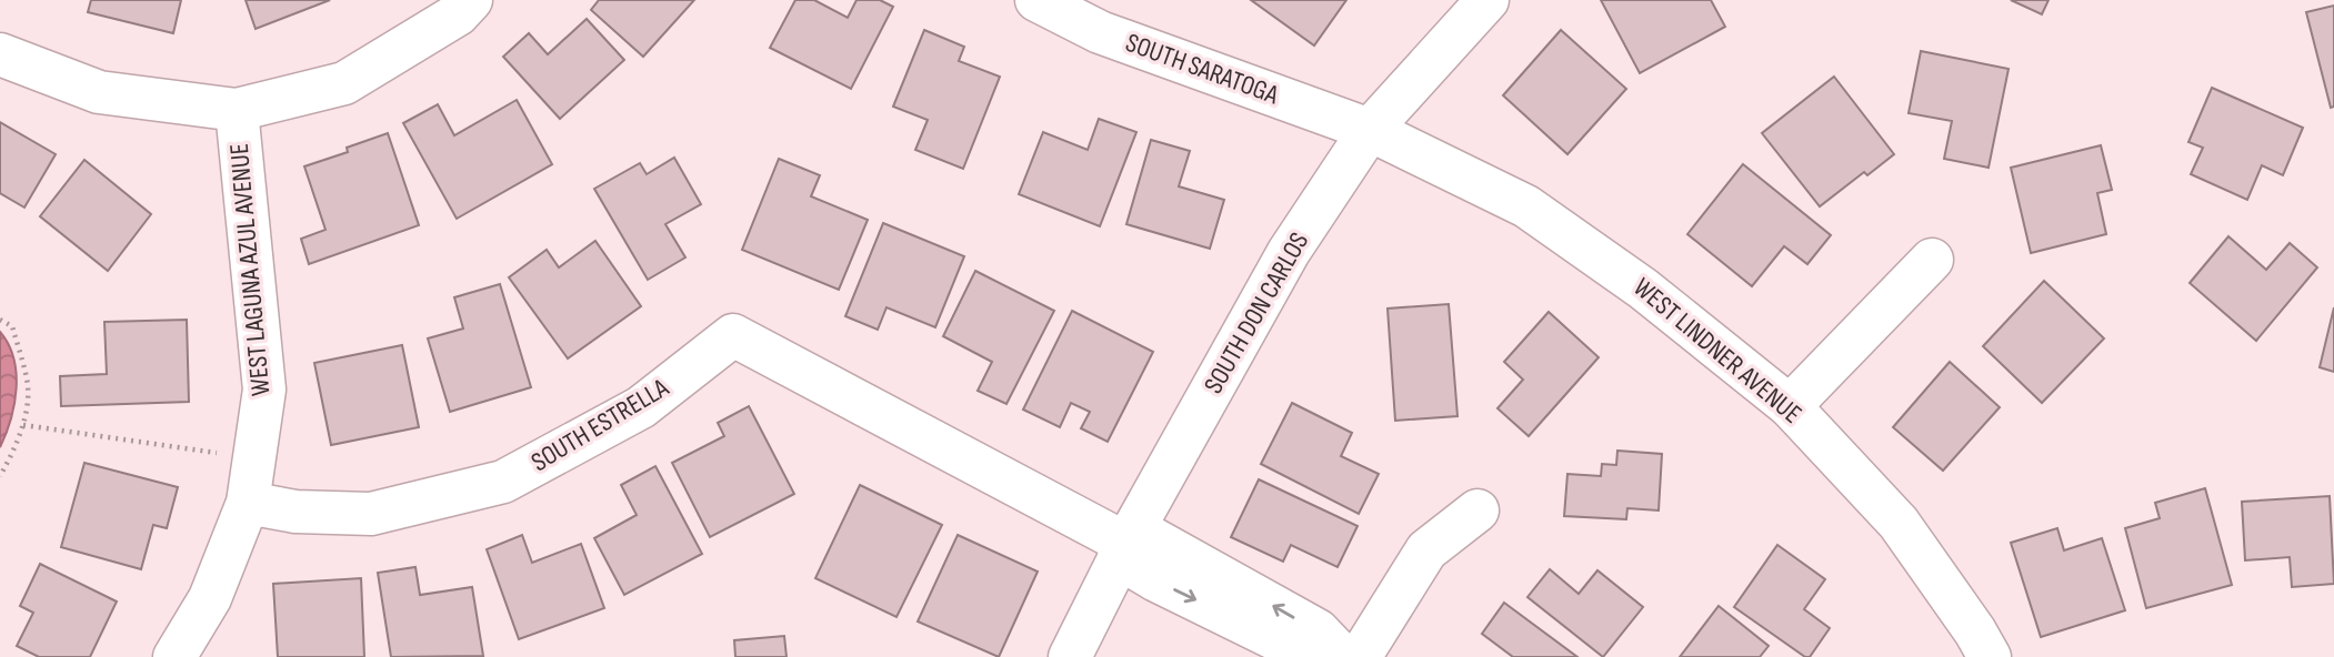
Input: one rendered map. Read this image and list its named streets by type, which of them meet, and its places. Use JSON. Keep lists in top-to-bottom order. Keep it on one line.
{"streets":{"street":["SOUTH SARATOGA","WEST LAGUNA AZUL AVENUE","SOUTH DON CARLOS","WEST LINDNER AVENUE","SOUTH ESTRELLA"]},"crossings":[["SOUTH SARATOGA","SOUTH DON CARLOS"],["SOUTH SARATOGA","WEST LINDNER AVENUE"],["WEST LAGUNA AZUL AVENUE","SOUTH ESTRELLA"],["SOUTH DON CARLOS","WEST LINDNER AVENUE"],["SOUTH DON CARLOS","SOUTH ESTRELLA"]]}
